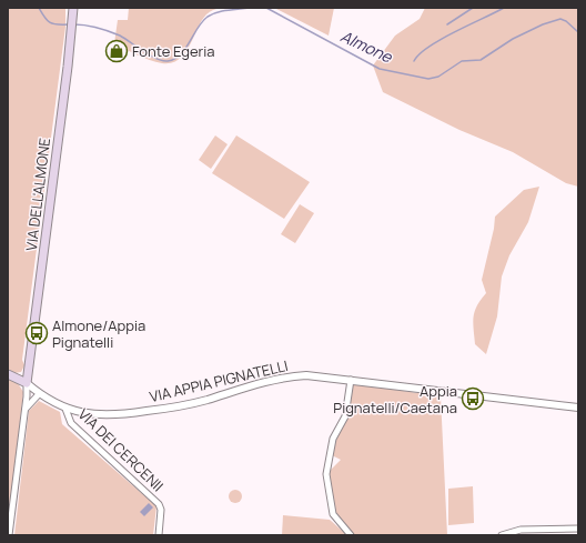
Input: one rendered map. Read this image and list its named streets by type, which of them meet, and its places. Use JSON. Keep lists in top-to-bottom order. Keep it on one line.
{"streets":{"main road":["VIA DELL'ALMONE","VIA APPIA PIGNATELLI"],"street":["VIA DEI CERCENII"]},"crossings":[["VIA DELL'ALMONE","VIA APPIA PIGNATELLI"],["VIA APPIA PIGNATELLI","VIA DEI CERCENII"]],"water":["Almone"],"places":{"shop":["Fonte Egeria"],"bus stop":["Almone/Appia Pignatelli","Appia Pignatelli/Caetana"]}}
